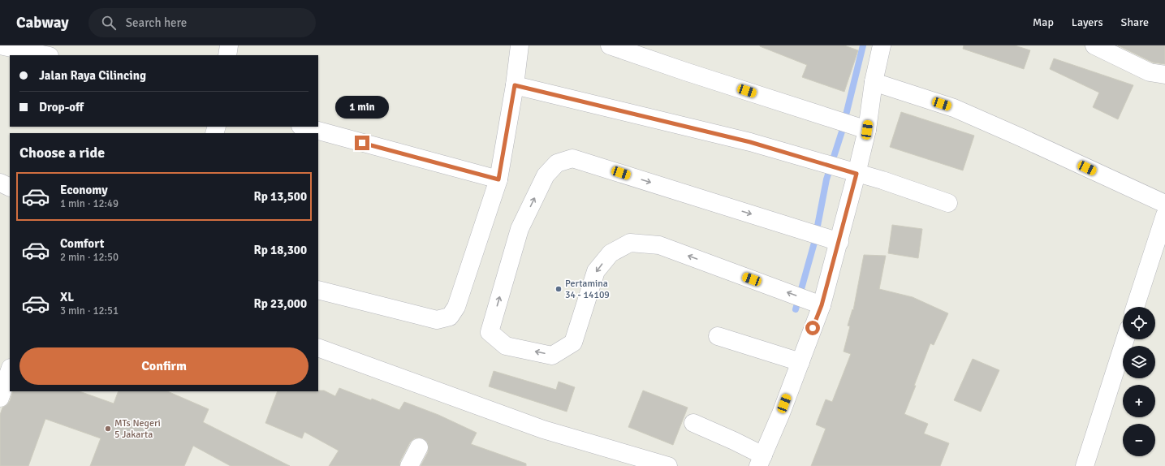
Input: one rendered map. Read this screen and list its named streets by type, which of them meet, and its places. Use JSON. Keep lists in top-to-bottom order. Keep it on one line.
{"places":["Pertamina 34 - 14109","MTs Negeri 5 Jakarta"],"page":{"header":"Cabway","search":"Search here","nav":["Map","Layers","Share"],"banner":["Jalan Raya Cilincing","Drop-off"],"bubble":"1 min","heading":"Choose a ride","list":[{"name":"Economy","note":"1 min · 12:49","value":"Rp 13,500"},{"name":"Comfort","note":"2 min · 12:50","value":"Rp 18,300"},{"name":"XL","note":"3 min · 12:51","value":"Rp 23,000"}],"map_buttons":["+","−"],"buttons":"Confirm"}}
